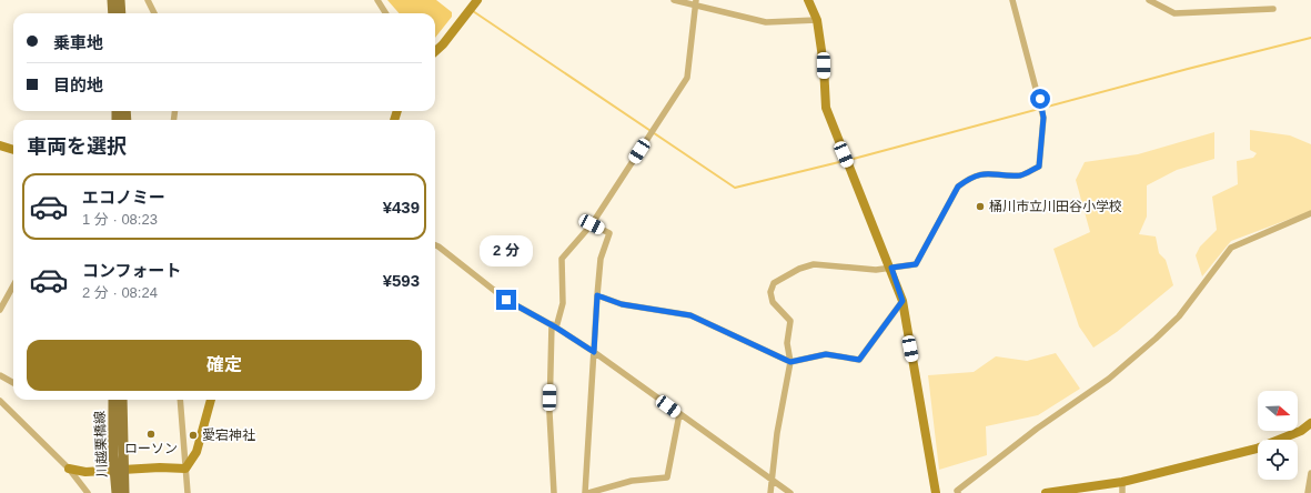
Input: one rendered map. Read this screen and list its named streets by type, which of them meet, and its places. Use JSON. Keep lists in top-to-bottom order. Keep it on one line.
{"streets":{"main road":["川越栗橋線"]},"places":["桶川市立川田谷小学校","ローソン","愛宕神社"],"north":"right","page":{"banner":["乗車地","目的地"],"heading":"車両を選択","list":[{"name":"エコノミー","note":"1 分 · 08:23","value":"¥439"},{"name":"コンフォート","note":"2 分 · 08:24","value":"¥593"}],"bubble":"2 分","buttons":"確定"}}
